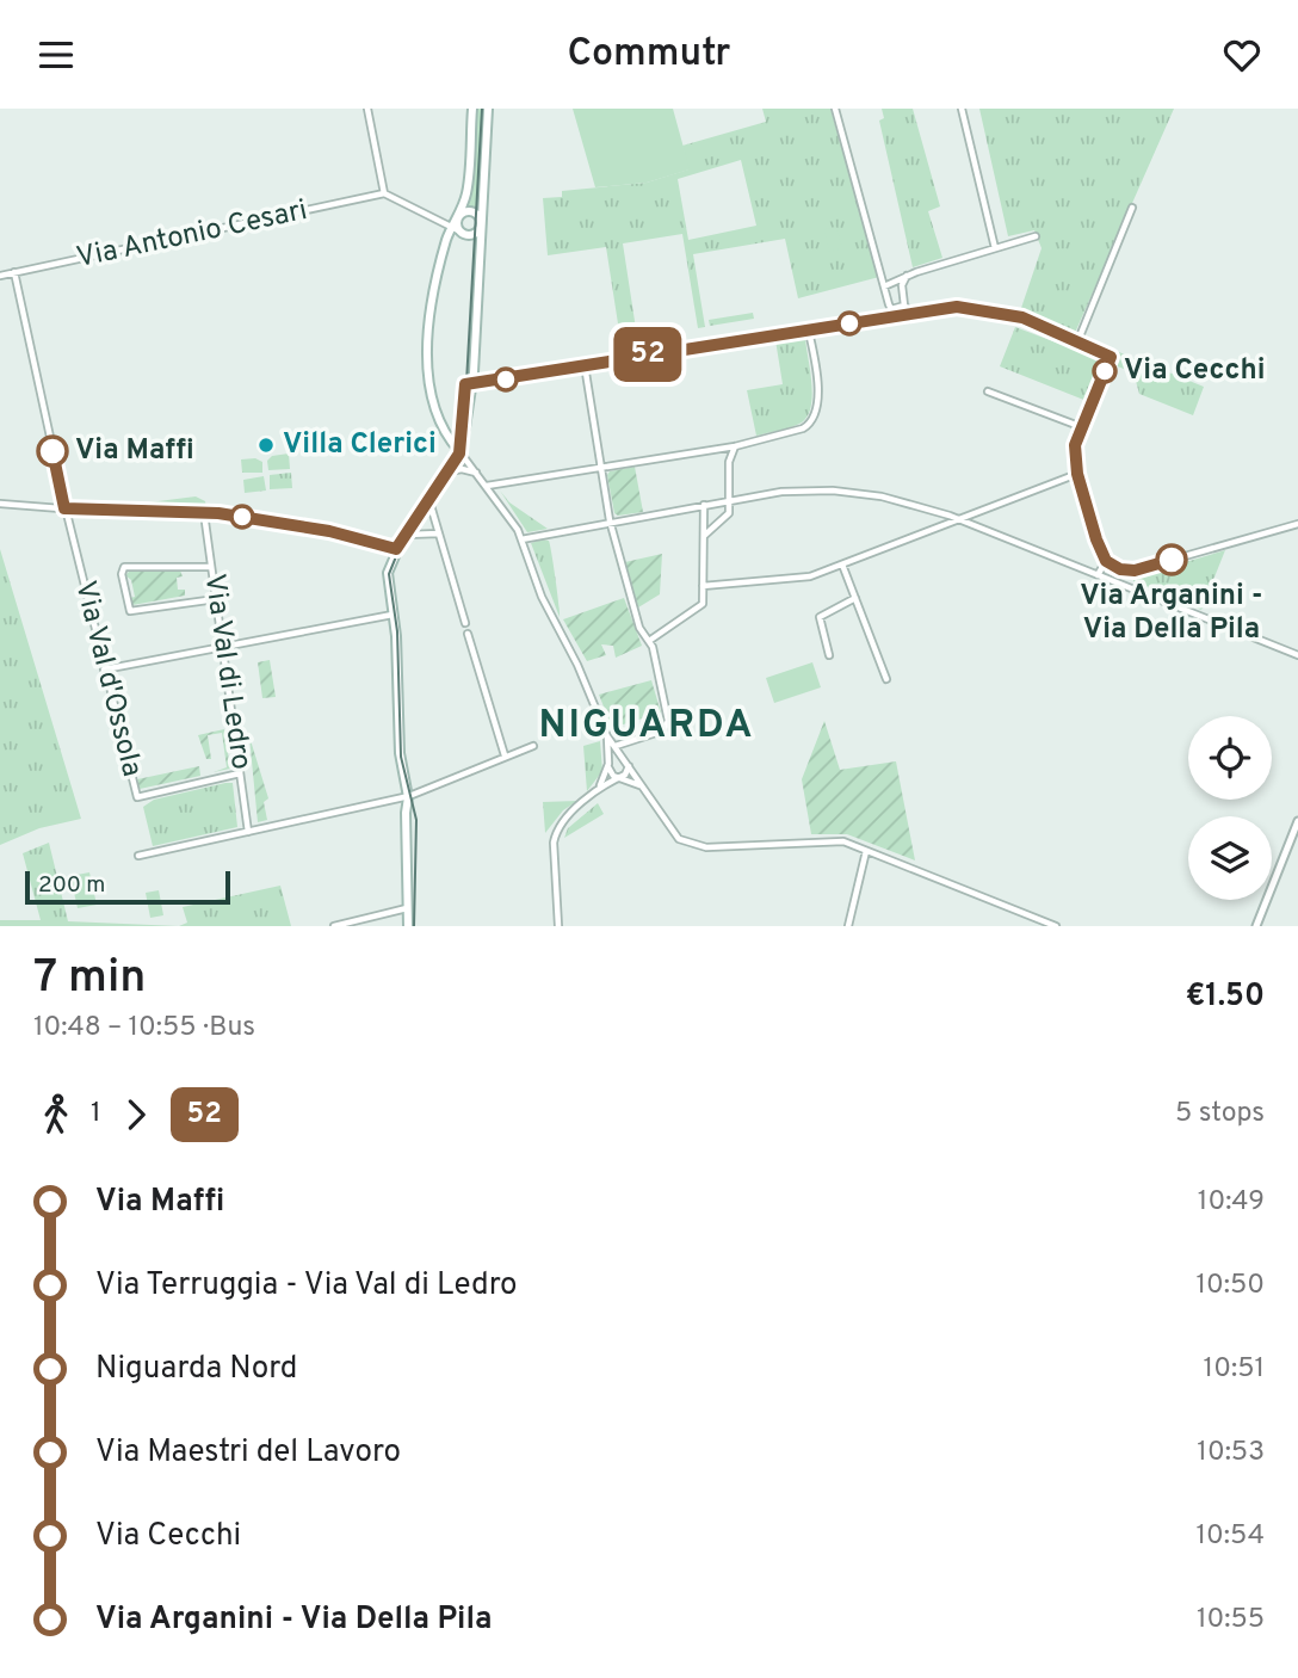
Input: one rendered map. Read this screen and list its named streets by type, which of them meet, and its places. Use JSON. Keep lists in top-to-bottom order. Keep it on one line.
{"streets":{"street":["Via Antonio Cesari","Via Val di Ledro","Via Val d'Ossola"]},"crossings":[["Via Antonio Cesari","Via Val d'Ossola"],["Via Val di Ledro","Via Val d'Ossola"]],"districts":["NIGUARDA"],"places":["Via Cecchi","Villa Clerici","Via Maffi","Via Arganini - Via Della Pila"],"lines":["bus line 52"],"scale_bar":"200 m","page":{"header":"Commutr","on_map":"52","scale":"200 m","heading":["7 min","10:48 – 10:55 · Bus","€1.50"],"legs":["1","52","5 stops"],"list":[{"name":"Via Maffi","value":"10:49"},{"name":"Via Terruggia - Via Val di Ledro","value":"10:50"},{"name":"Niguarda Nord","value":"10:51"},{"name":"Via Maestri del Lavoro","value":"10:53"},{"name":"Via Cecchi","value":"10:54"},{"name":"Via Arganini - Via Della Pila","value":"10:55"}]}}
